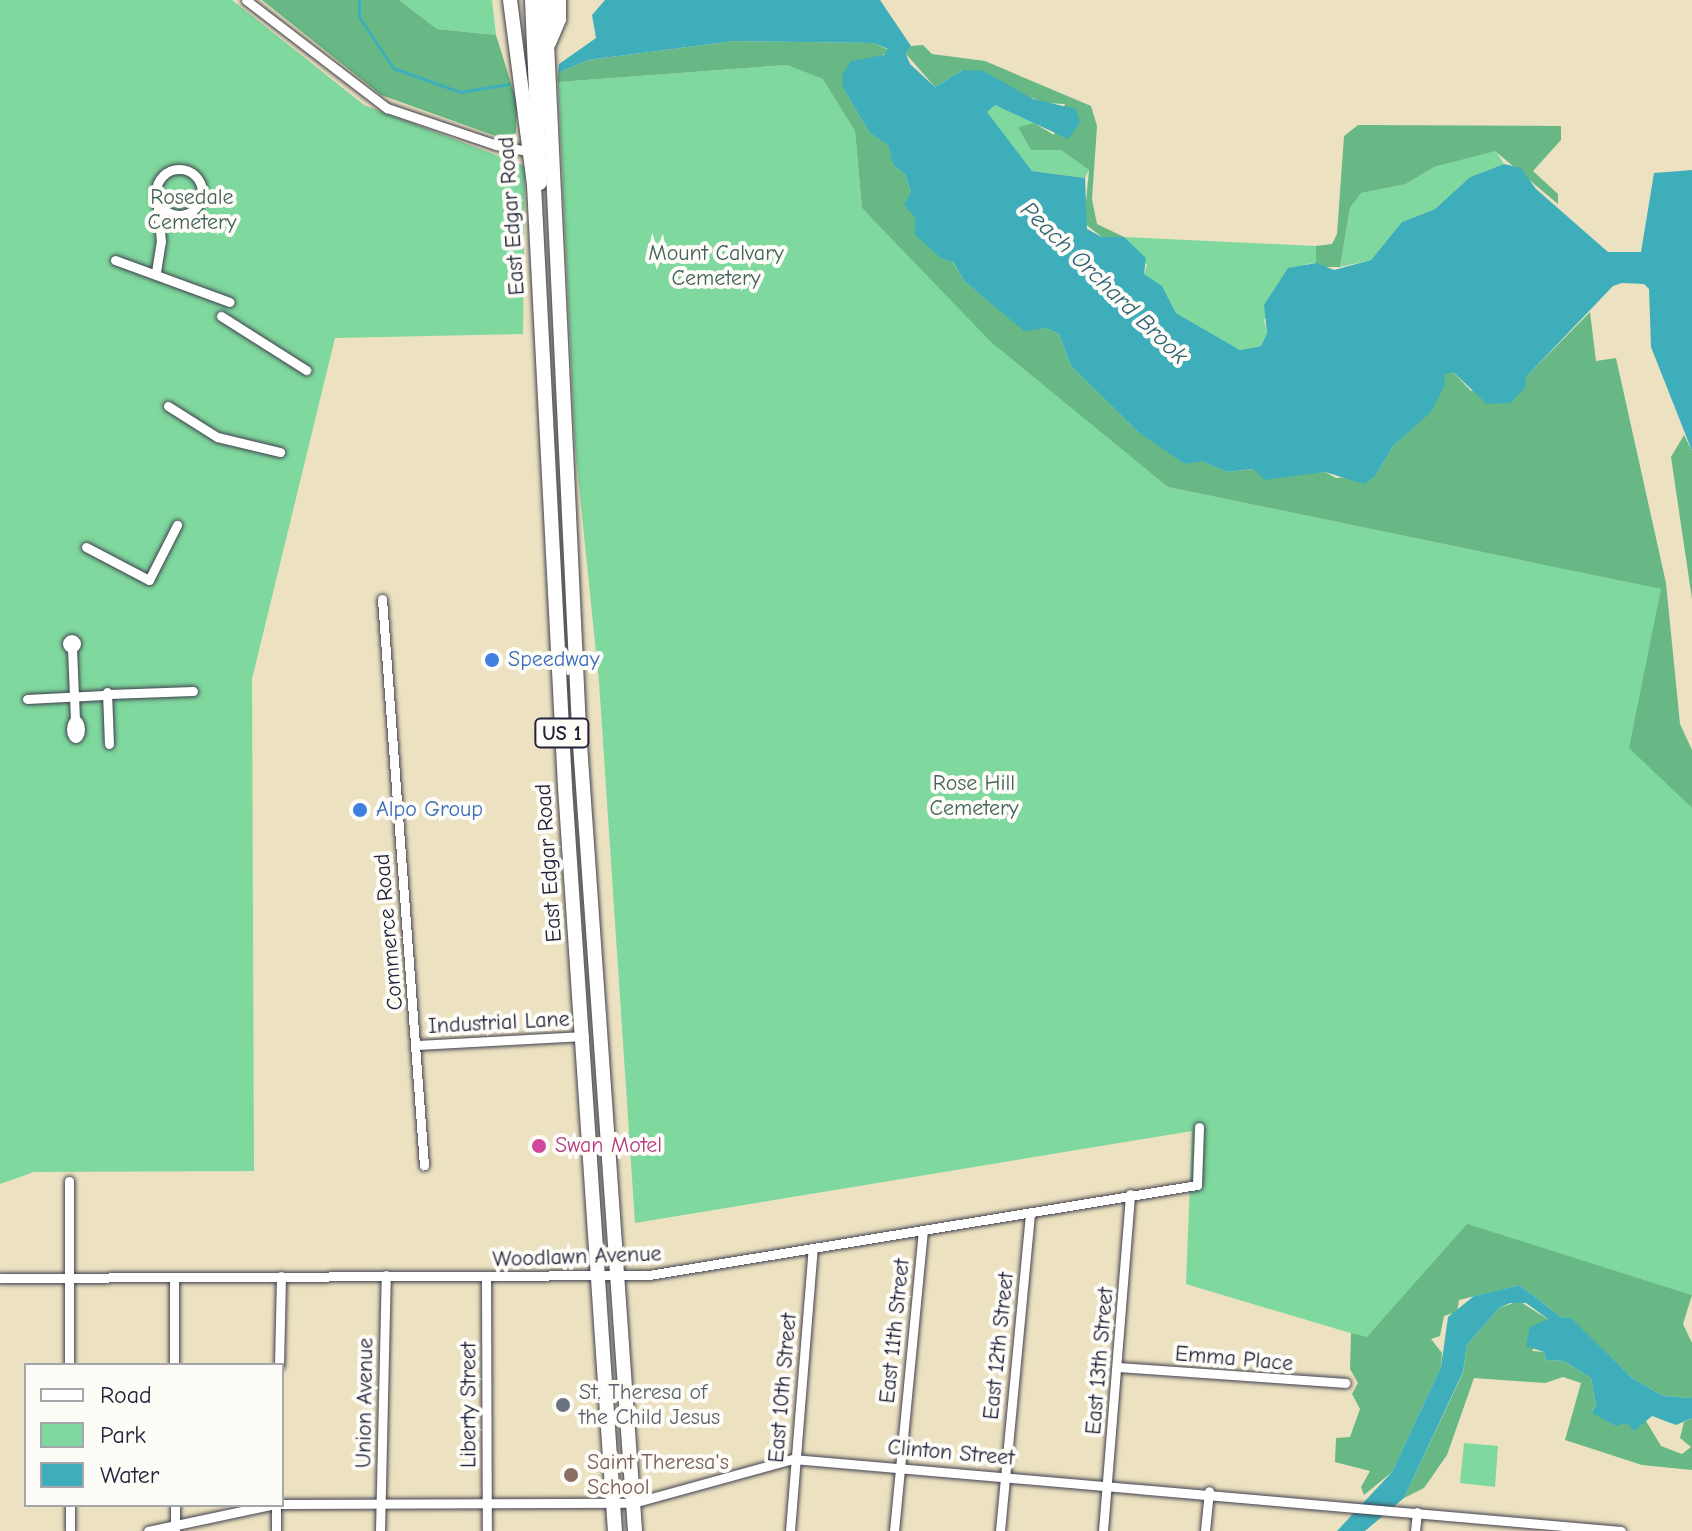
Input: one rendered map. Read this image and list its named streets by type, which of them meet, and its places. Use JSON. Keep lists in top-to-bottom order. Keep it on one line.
{"streets":{"highway":["East Edgar Road","US 1"],"street":["Commerce Road","Industrial Lane","Woodlawn Avenue","East 11th Street","East 12th Street","Emma Place","East 13th Street","East 10th Street","Union Avenue","Liberty Street","Clinton Street"]},"crossings":[["East Edgar Road","US 1"],["East Edgar Road","Industrial Lane"],["East Edgar Road","Woodlawn Avenue"],["East Edgar Road","Clinton Street"],["US 1","Clinton Street"],["Commerce Road","Industrial Lane"],["Woodlawn Avenue","East 11th Street"],["Woodlawn Avenue","East 12th Street"],["Woodlawn Avenue","East 13th Street"],["Woodlawn Avenue","East 10th Street"],["Woodlawn Avenue","Union Avenue"],["Woodlawn Avenue","Liberty Street"],["East 11th Street","Clinton Street"],["East 12th Street","Clinton Street"],["Emma Place","East 13th Street"],["East 13th Street","Clinton Street"],["East 10th Street","Clinton Street"],["Union Avenue","Clinton Street"],["Liberty Street","Clinton Street"]],"water":["Peach Orchard Brook"],"parks":["Rosedale Cemetery","Mount Calvary Cemetery","Rose Hill Cemetery"],"places":["Speedway","Alpo Group","Swan Motel","St. Theresa of the Child Jesus","Saint Theresa's School"],"legend":["Road","Park","Water"]}
